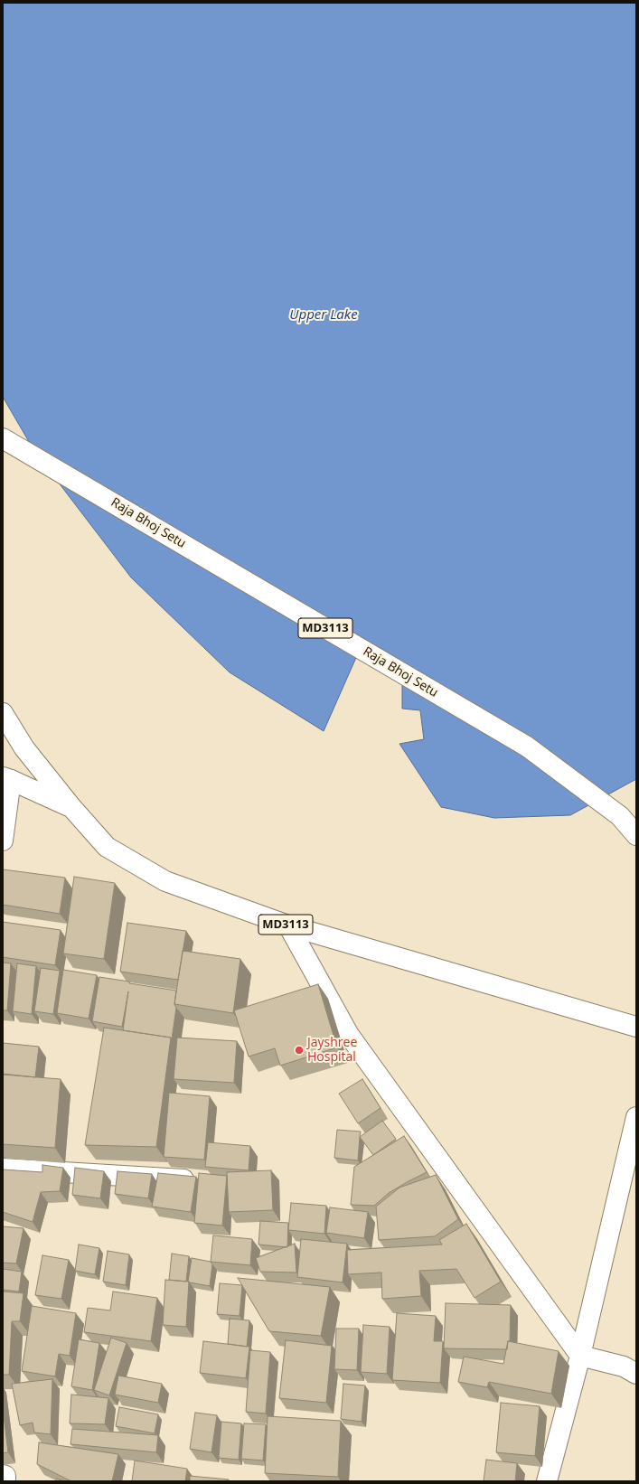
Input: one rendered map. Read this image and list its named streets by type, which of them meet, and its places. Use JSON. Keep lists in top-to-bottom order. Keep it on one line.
{"streets":{"main road":["Raja Bhoj Setu","MD3113"]},"water":["Upper Lake"],"places":["Jayshree Hospital"]}
